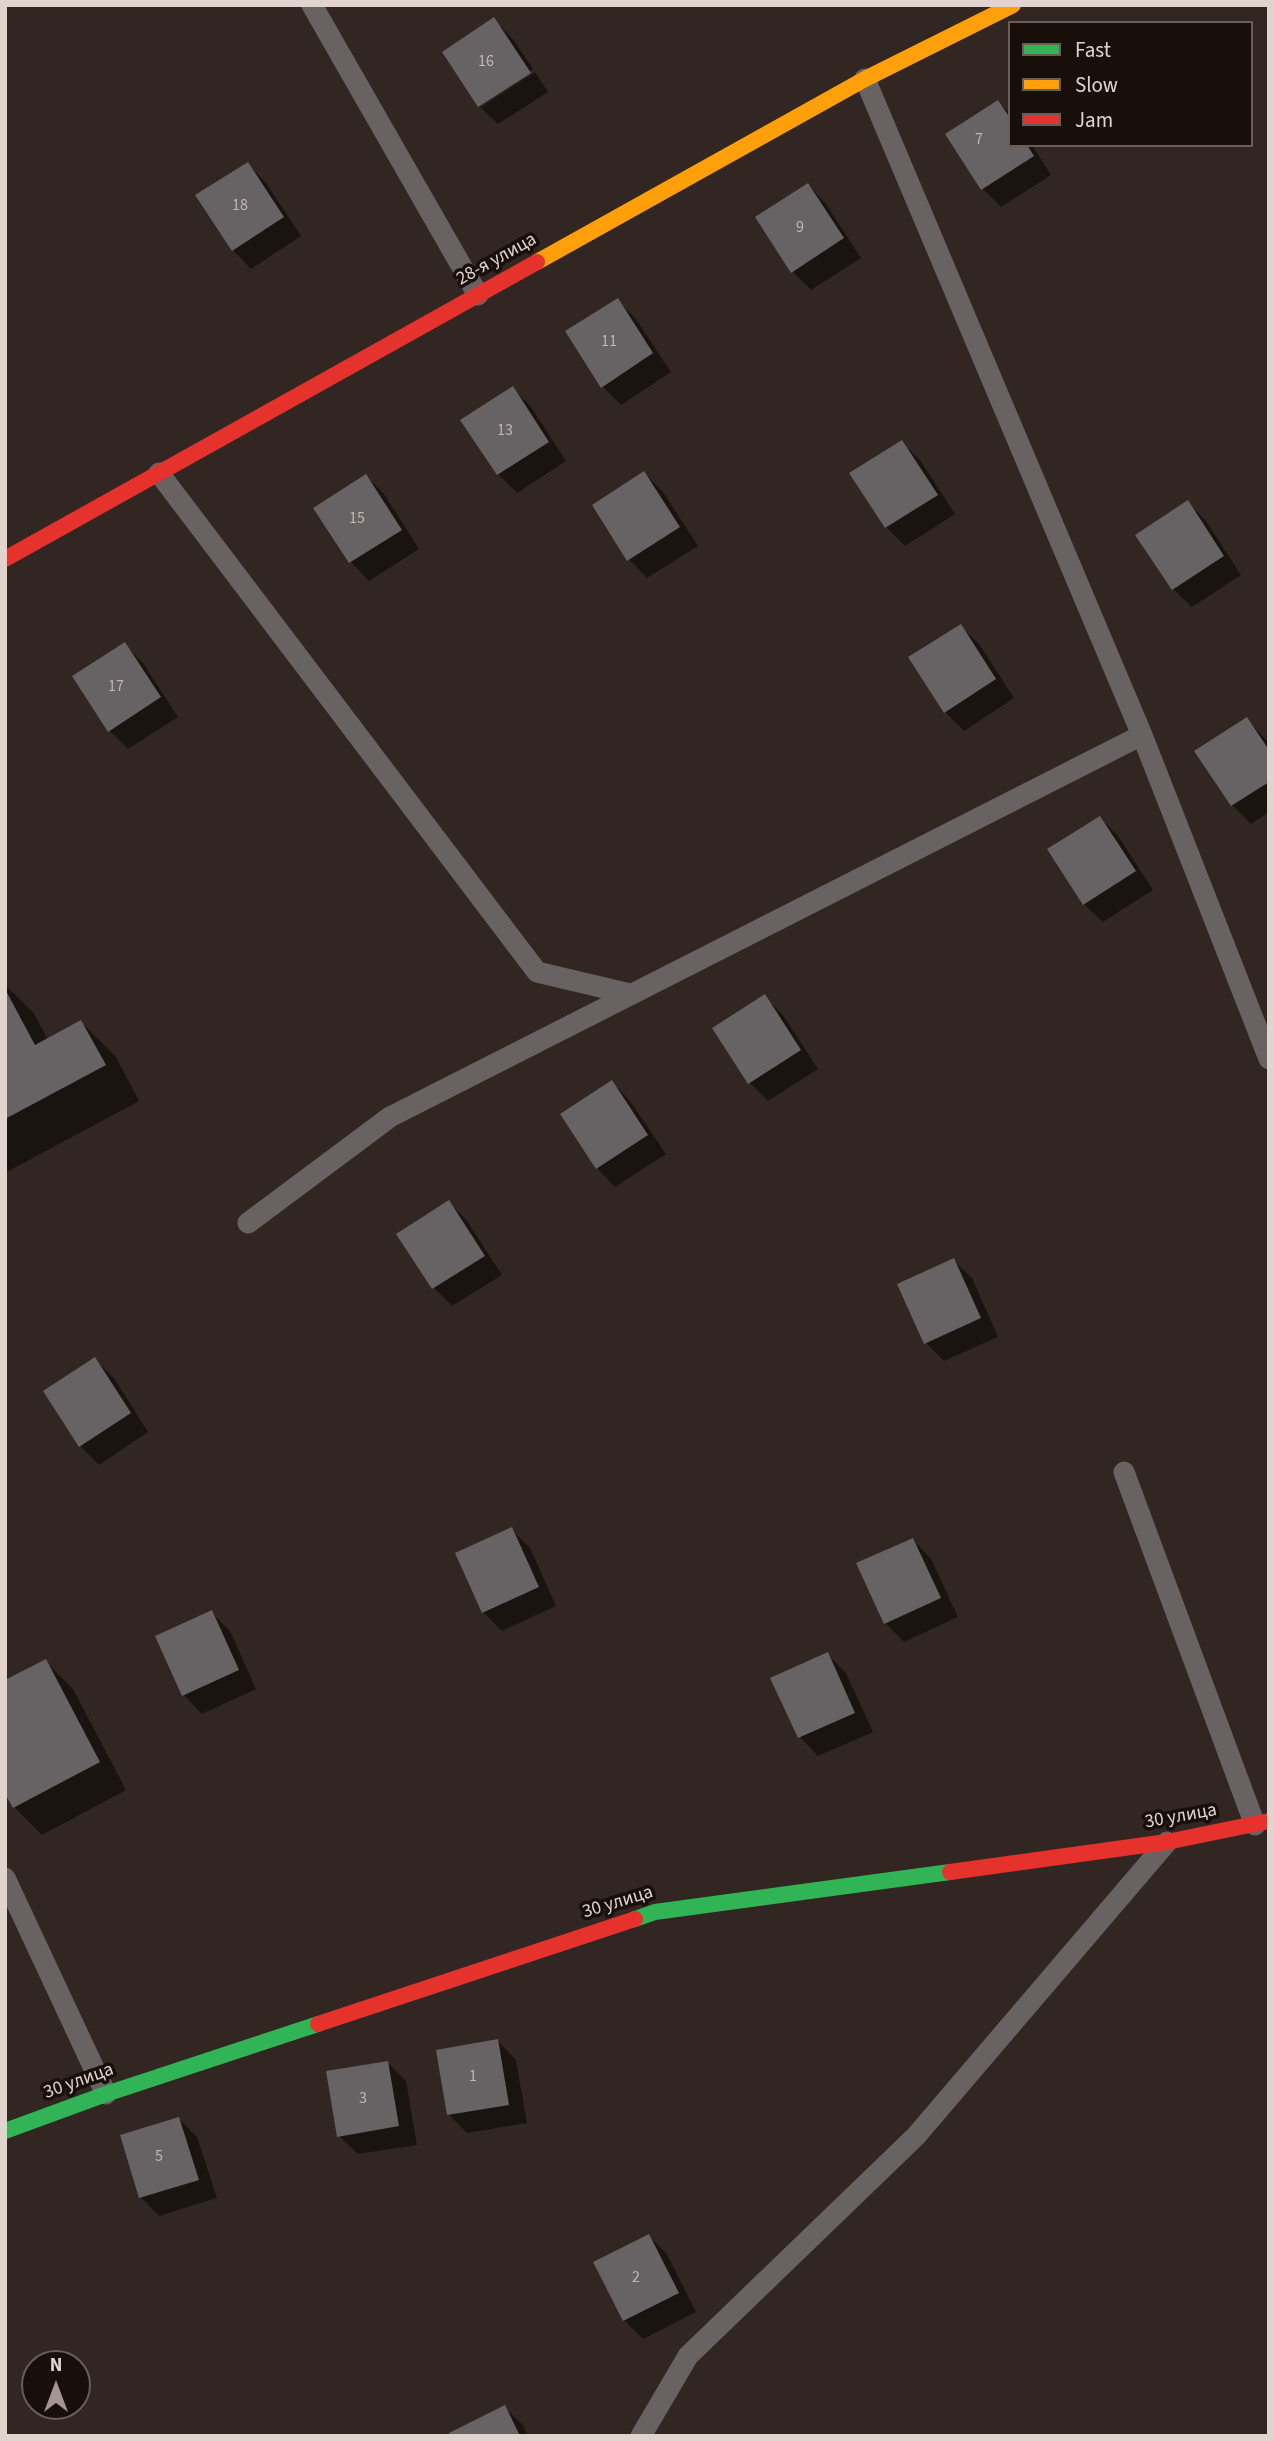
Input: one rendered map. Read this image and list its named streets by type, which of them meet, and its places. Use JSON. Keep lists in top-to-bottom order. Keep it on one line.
{"streets":{"street":["28-я улица","30 улица"]},"house_numbers":["16","7","18","9","11","13","15","17","1","3","5","2"],"legend":["Fast","Slow","Jam"],"north":"top"}
